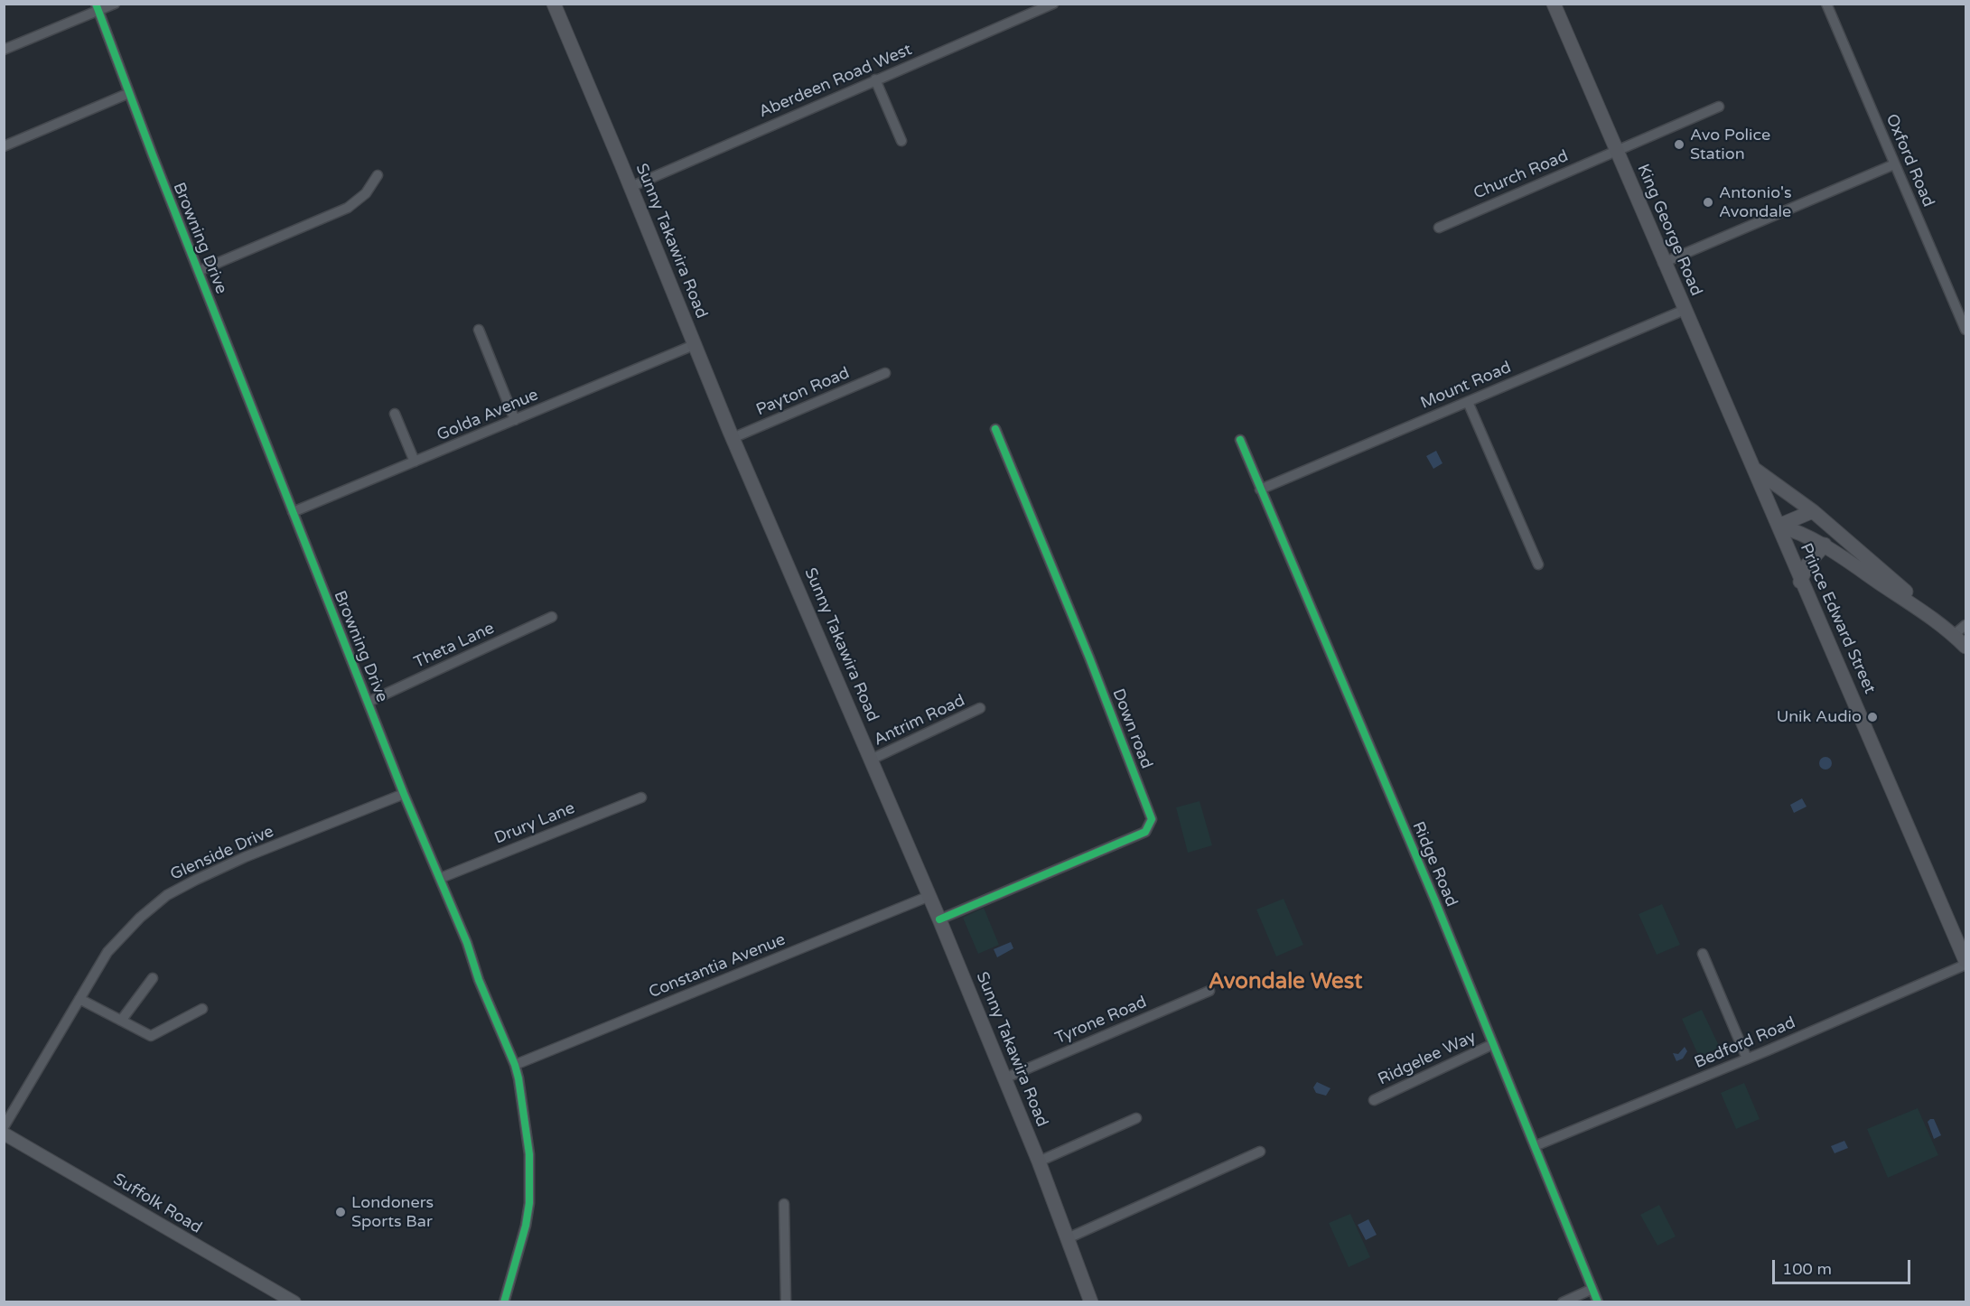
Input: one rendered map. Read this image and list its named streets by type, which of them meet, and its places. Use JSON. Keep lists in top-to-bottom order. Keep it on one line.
{"streets":{"main road":["King George Road","Sunny Takawira Road","Prince Edward Street"],"street":["Aberdeen Road West","Oxford Road","Church Road","Browning Drive","Mount Road","Payton Road","Golda Avenue","Theta Lane","Antrim Road","Down road","Drury Lane","Glenside Drive","Ridge Road","Constantia Avenue","Tyrone Road","Bedford Road","Ridgelee Way","Suffolk Road"]},"crossings":[["Aberdeen Road West","Sunny Takawira Road"],["Church Road","King George Road"],["King George Road","Mount Road"],["King George Road","Prince Edward Street"],["Browning Drive","Golda Avenue"],["Browning Drive","Theta Lane"],["Browning Drive","Drury Lane"],["Browning Drive","Glenside Drive"],["Browning Drive","Constantia Avenue"],["Sunny Takawira Road","Payton Road"],["Sunny Takawira Road","Golda Avenue"],["Sunny Takawira Road","Antrim Road"],["Sunny Takawira Road","Down road"],["Sunny Takawira Road","Constantia Avenue"],["Sunny Takawira Road","Tyrone Road"],["Mount Road","Ridge Road"],["Ridge Road","Bedford Road"],["Ridge Road","Ridgelee Way"]],"districts":["Avondale West"],"places":["Avo Police Station","Antonio's Avondale","Unik Audio","Londoners Sports Bar"],"scale_bar":"100 m"}
